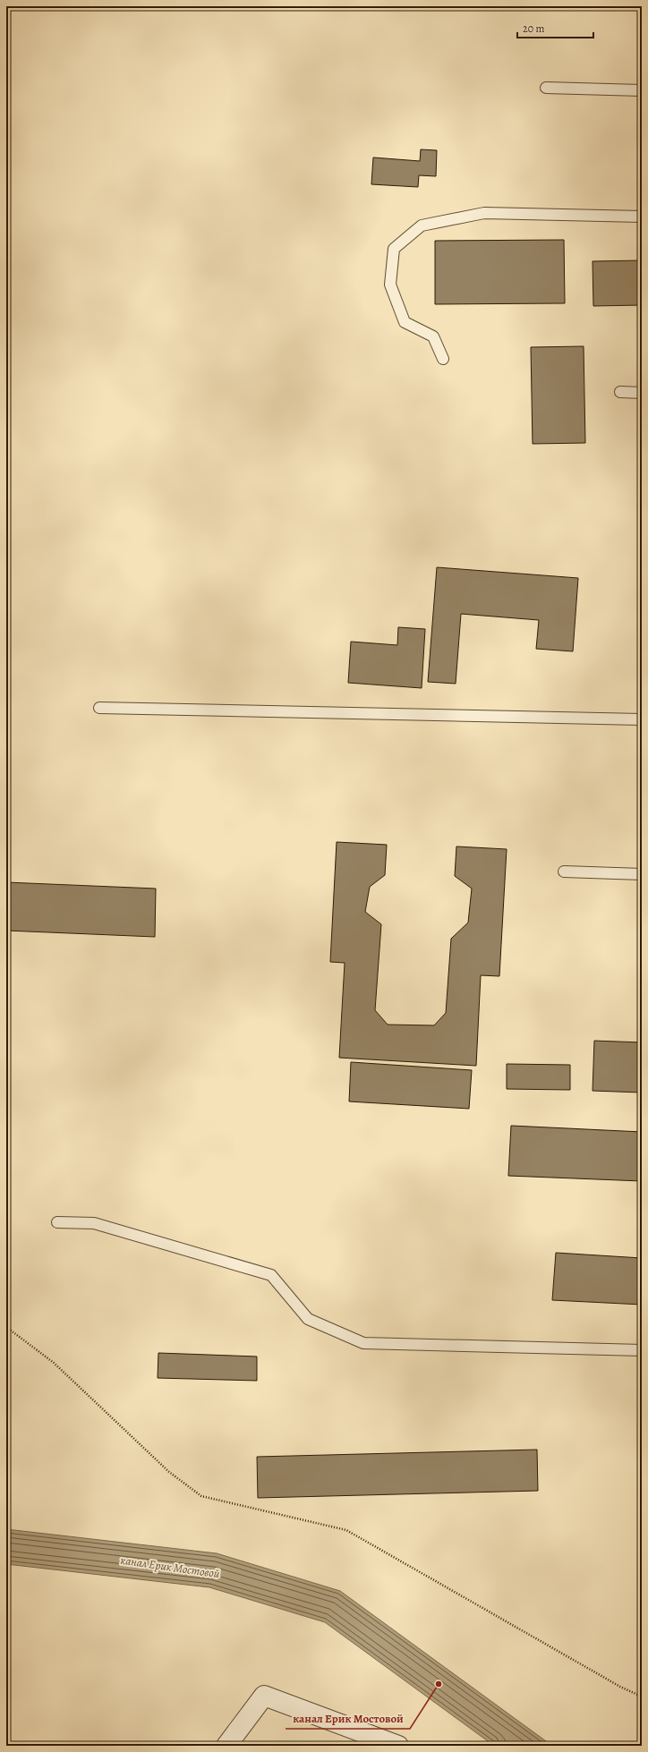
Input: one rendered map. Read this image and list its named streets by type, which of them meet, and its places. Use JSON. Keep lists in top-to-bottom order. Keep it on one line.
{"water":["канал Ерик Мостовой"],"places":["канал Ерик Мостовой"],"scale_bar":"20 m"}
